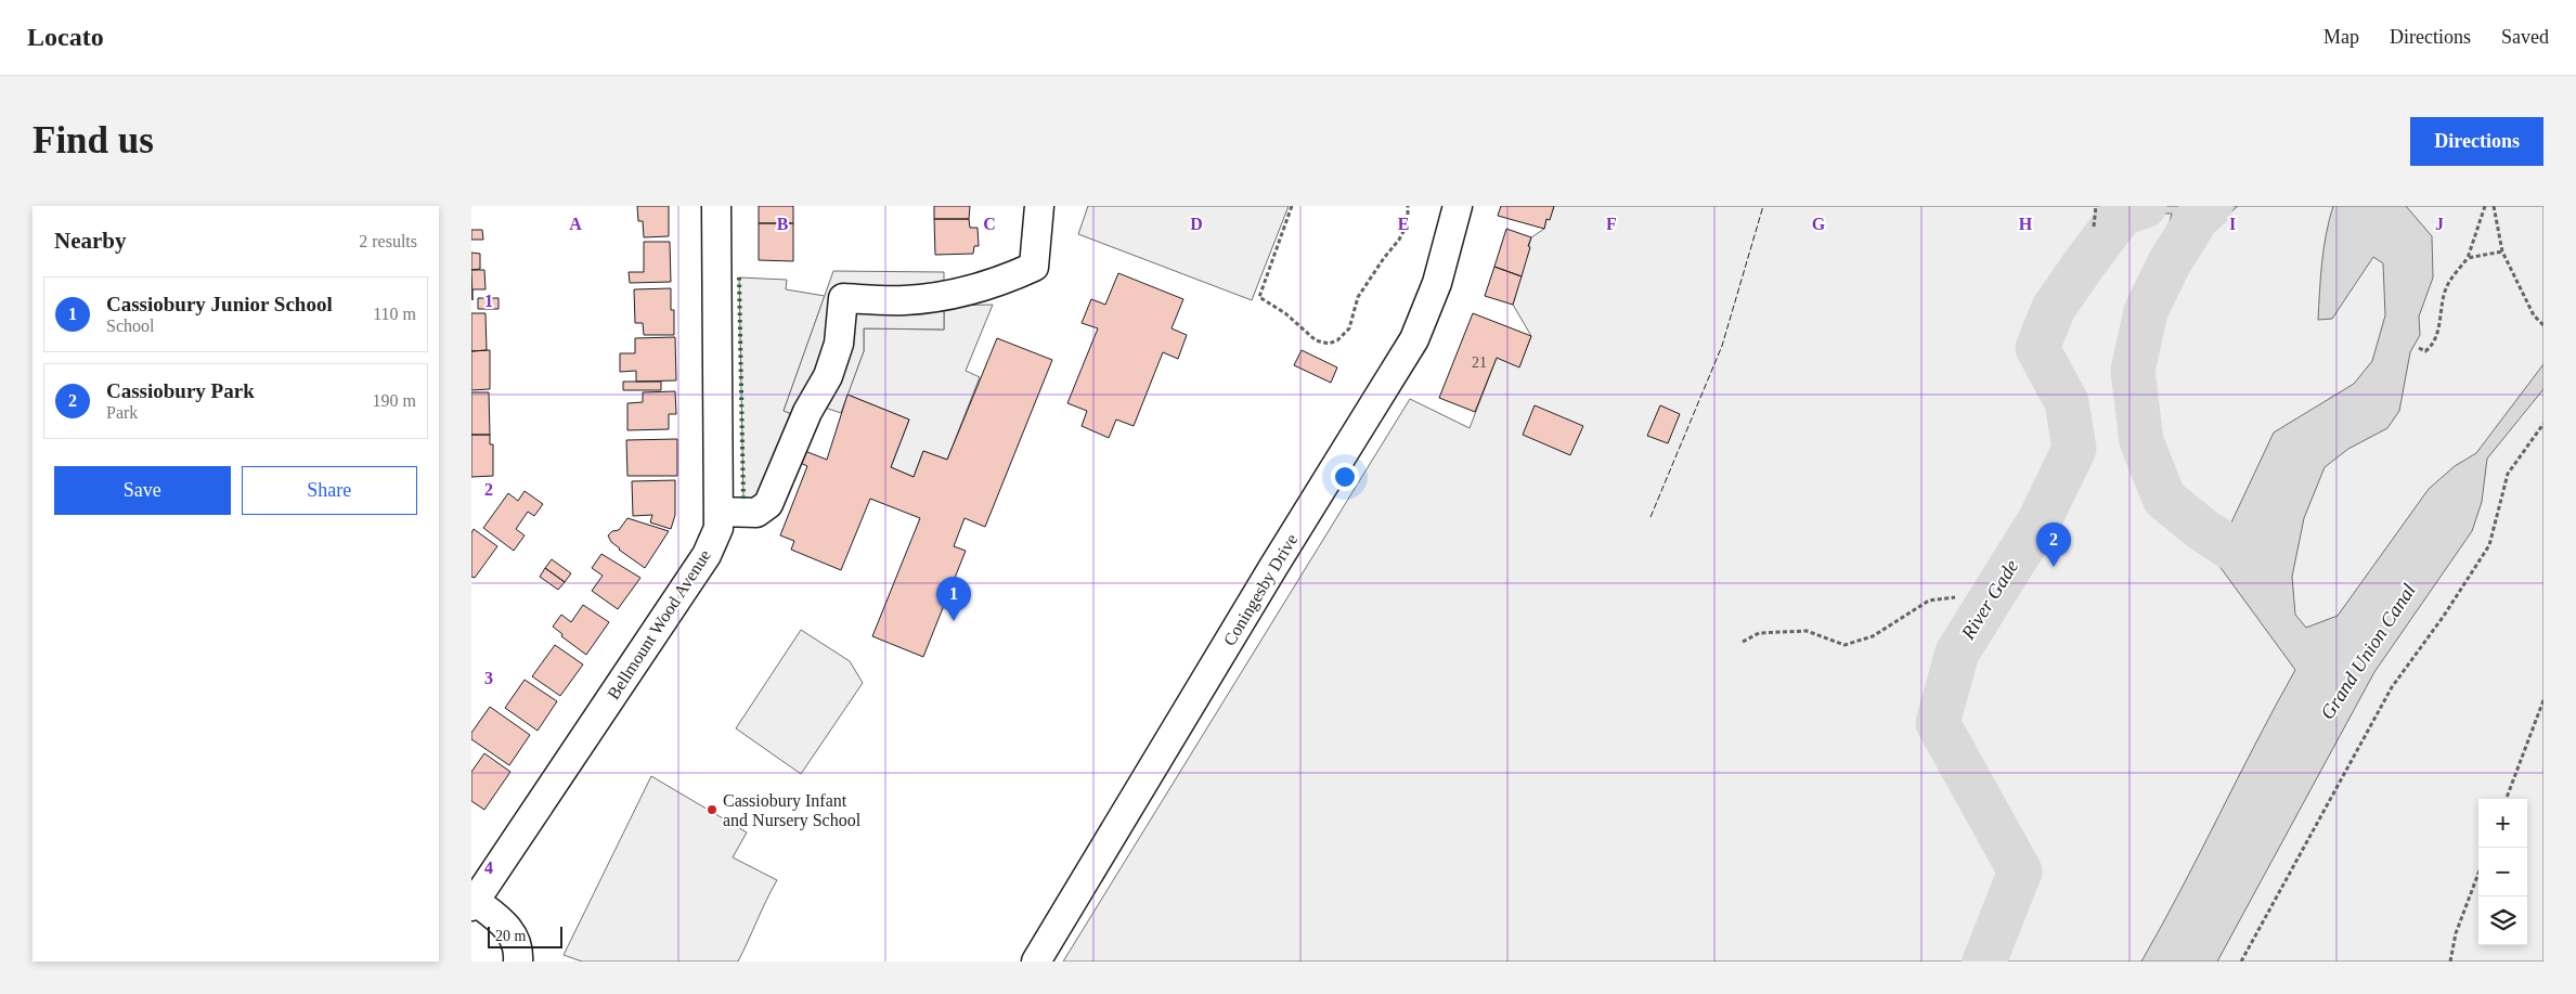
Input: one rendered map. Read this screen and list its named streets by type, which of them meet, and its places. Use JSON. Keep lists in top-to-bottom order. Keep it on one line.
{"streets":{"street":["Coningesby Drive","Bellmount Wood Avenue"]},"water":["River Gade","Grand Union Canal"],"places":["Cassiobury Infant and Nursery School"],"house_numbers":["21"],"scale_bar":"20 m","page":{"header":"Locato","nav":["Map","Directions","Saved"],"buttons":["Directions",["Save","Share"]],"title":"Find us","heading":["Nearby","2 results"],"list":[{"mark":"1","name":"Cassiobury Junior School","note":"School","value":"110 m"},{"mark":"2","name":"Cassiobury Park","note":"Park","value":"190 m"}],"pins":["2","1"],"map_buttons":["+","−"],"scale":"20 m"},"grid":{"columns":["A","B","C","D","E","F","G","H","I","J"],"rows":["1","2","3","4"]}}
